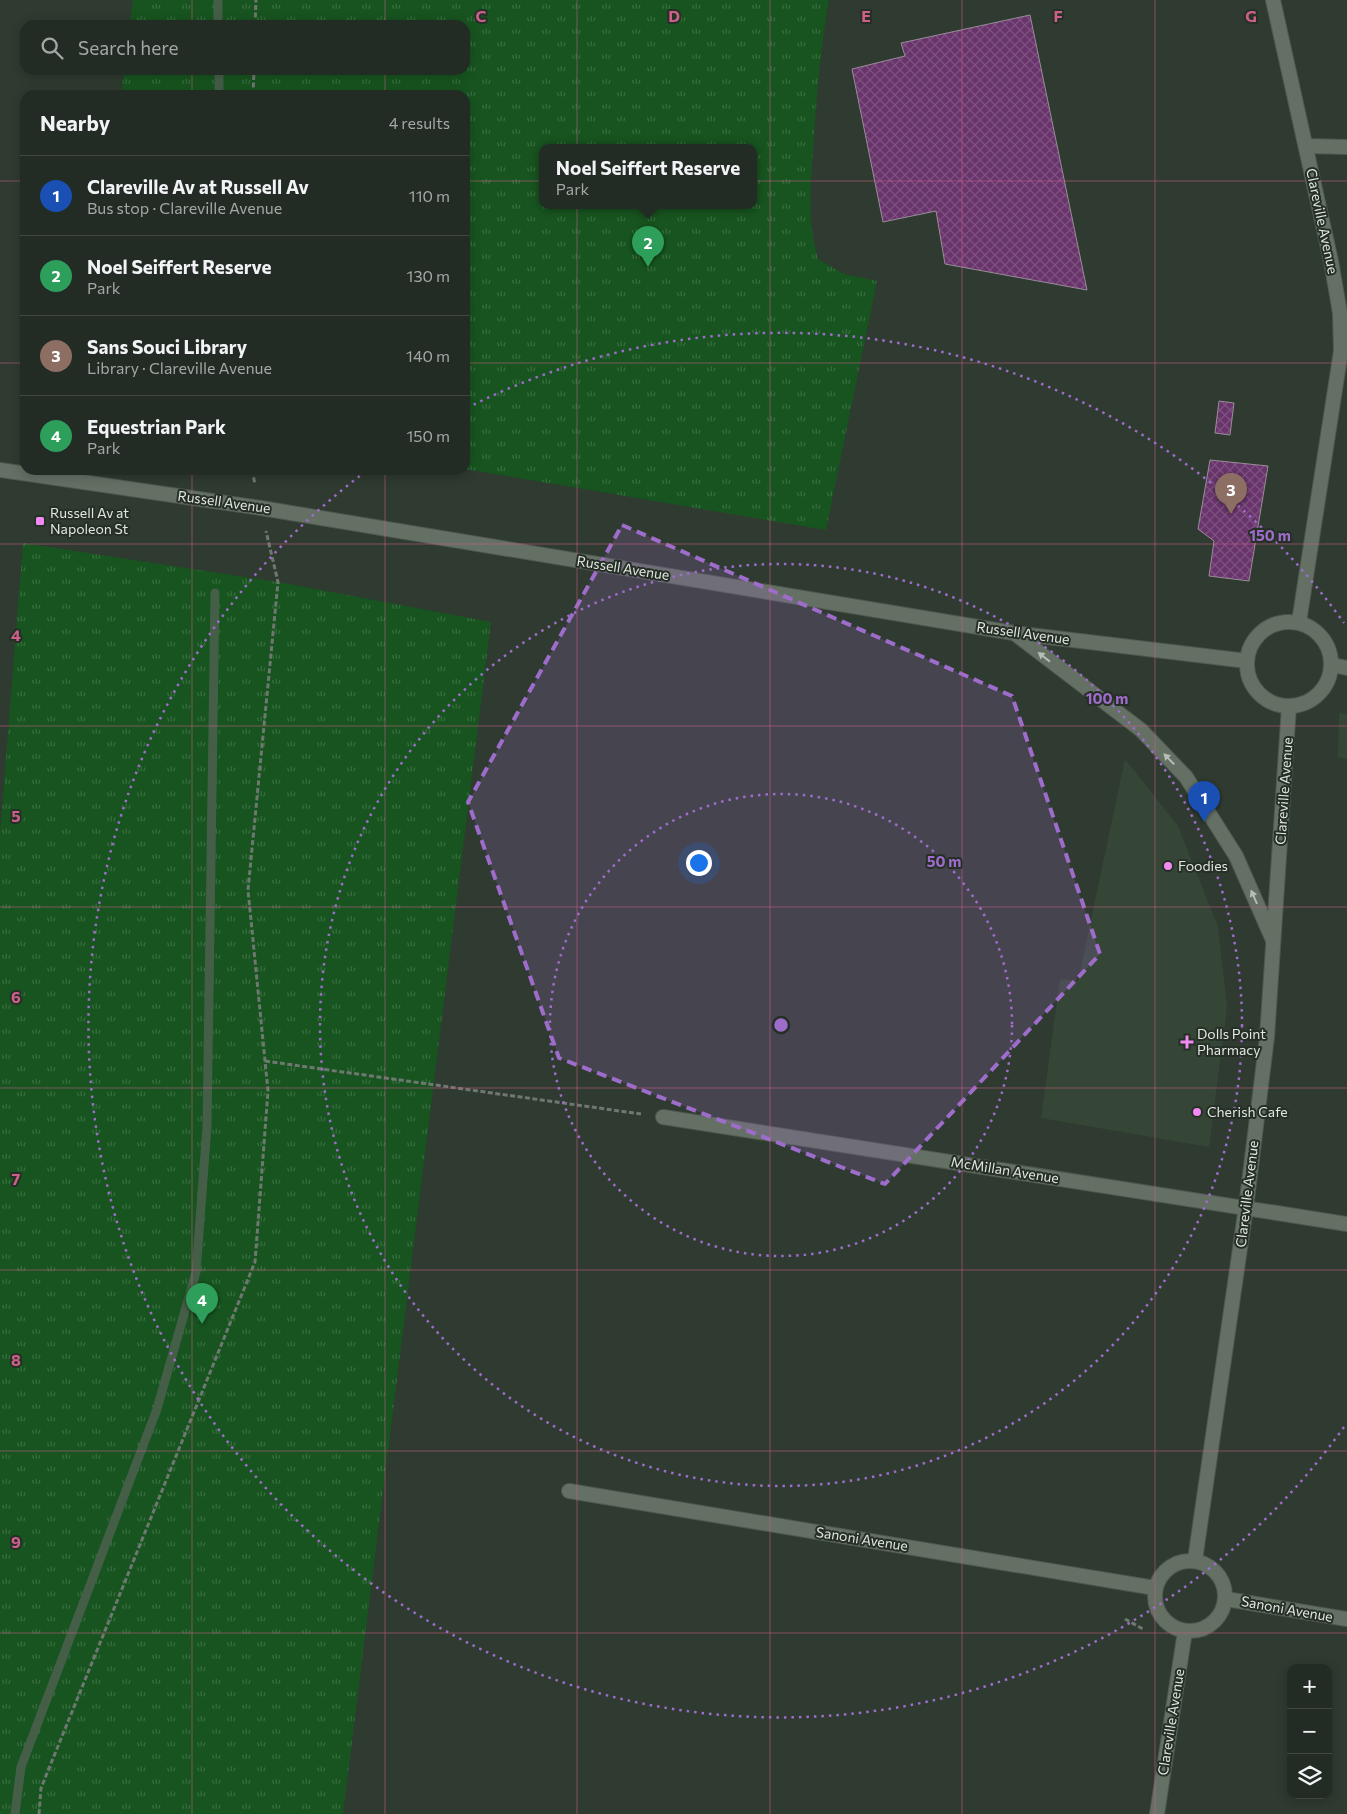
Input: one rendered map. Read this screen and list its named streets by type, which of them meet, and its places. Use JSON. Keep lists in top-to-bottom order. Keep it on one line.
{"streets":{"street":["Clareville Avenue","Russell Avenue","McMillan Avenue","Sanoni Avenue"]},"crossings":[["Clareville Avenue","Russell Avenue"],["Clareville Avenue","McMillan Avenue"],["Clareville Avenue","Sanoni Avenue"]],"places":{"transit":["Russell Av at Napoleon St"],"other":["Foodies","Cherish Cafe"],"health":["Dolls Point Pharmacy"]},"page":{"search":"Search here","heading":["Nearby","4 results"],"popup":["Noel Seiffert Reserve","Park"],"list":[{"mark":"1","name":"Clareville Av at Russell Av","note":"Bus stop · Clareville Avenue","value":"110 m"},{"mark":"2","name":"Noel Seiffert Reserve","note":"Park","value":"130 m"},{"mark":"3","name":"Sans Souci Library","note":"Library · Clareville Avenue","value":"140 m"},{"mark":"4","name":"Equestrian Park","note":"Park","value":"150 m"}],"pins":["2","3","1","4"],"map_buttons":["+","−"]},"grid":{"columns":["C","D","E","F","G"],"rows":["4","5","6","7","8","9"]},"rings":["150 m","100 m","50 m"]}
